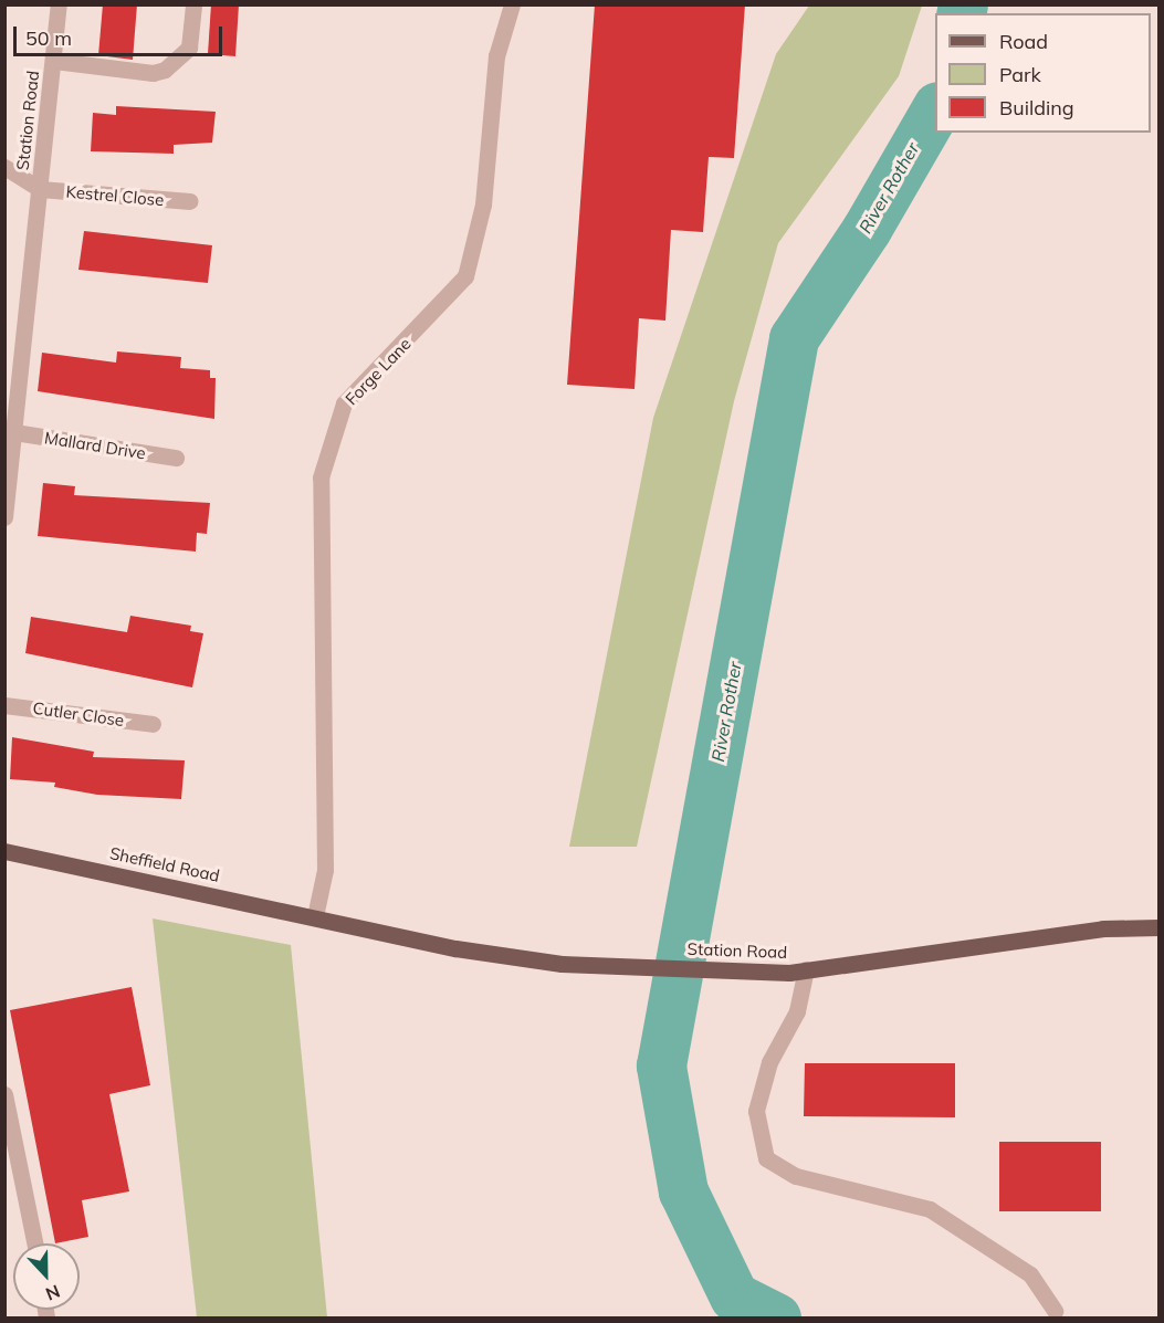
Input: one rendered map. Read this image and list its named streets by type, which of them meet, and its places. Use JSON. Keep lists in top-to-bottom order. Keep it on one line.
{"streets":{"main road":["Station Road","Sheffield Road"],"street":["Kestrel Close","Forge Lane","Mallard Drive","Cutler Close"]},"crossings":[["Station Road","Kestrel Close"],["Station Road","Forge Lane"],["Station Road","Mallard Drive"],["Station Road","Sheffield Road"],["Forge Lane","Sheffield Road"]],"water":["River Rother"],"legend":["Road","Park","Building"],"scale_bar":"50 m","north":"bottom"}
